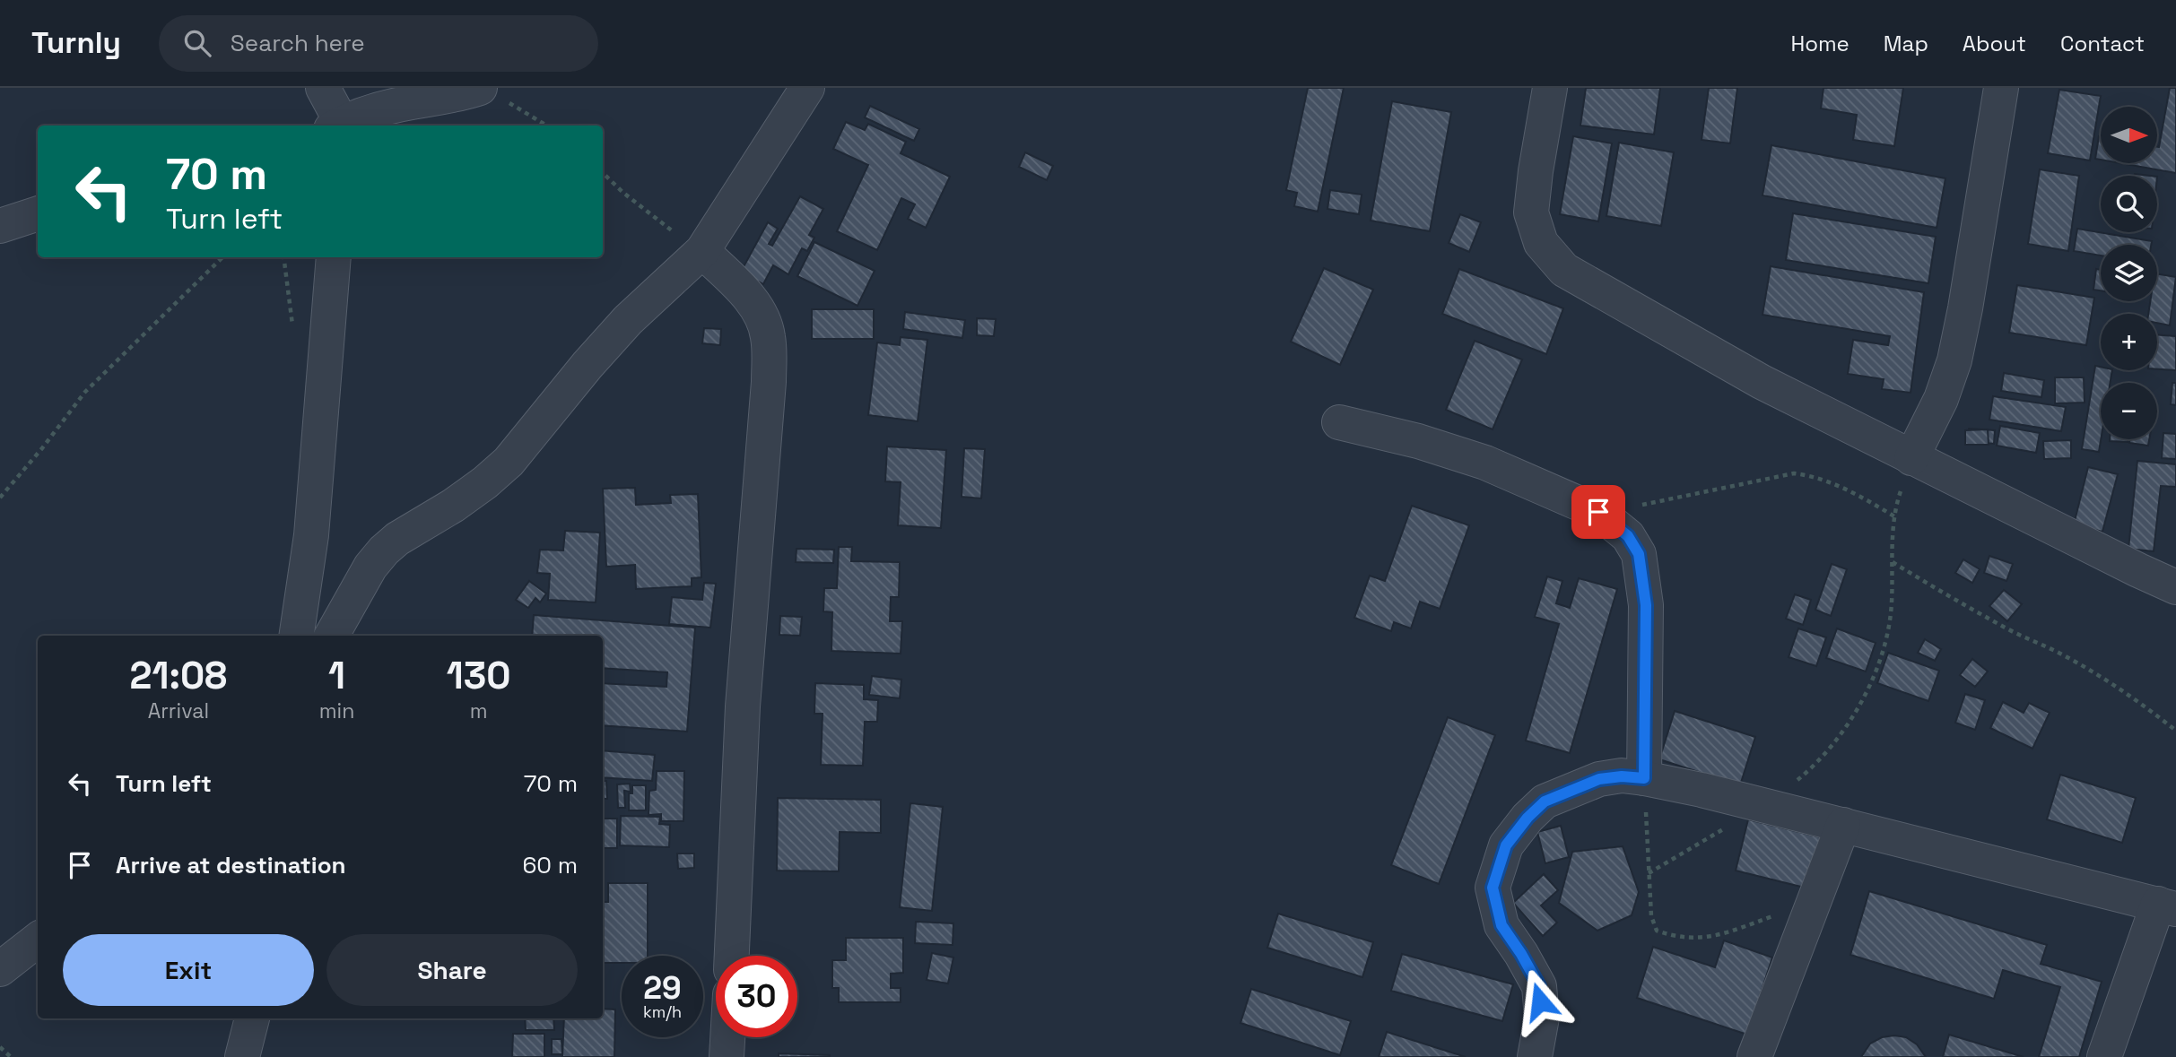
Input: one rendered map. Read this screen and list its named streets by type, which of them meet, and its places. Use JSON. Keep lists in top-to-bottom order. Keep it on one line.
{"north":"right","page":{"header":"Turnly","search":"Search here","nav":["Home","Map","About","Contact"],"map_buttons":["+","−"],"turn":["70 m","Turn left"],"eta":["21:08","Arrival","1","min","130","m"],"list":[{"name":"Turn left","value":"70 m"},{"name":"Arrive at destination","value":"60 m"}],"buttons":["Exit","Share"],"speed":"29 km/h","limit":"30"}}
